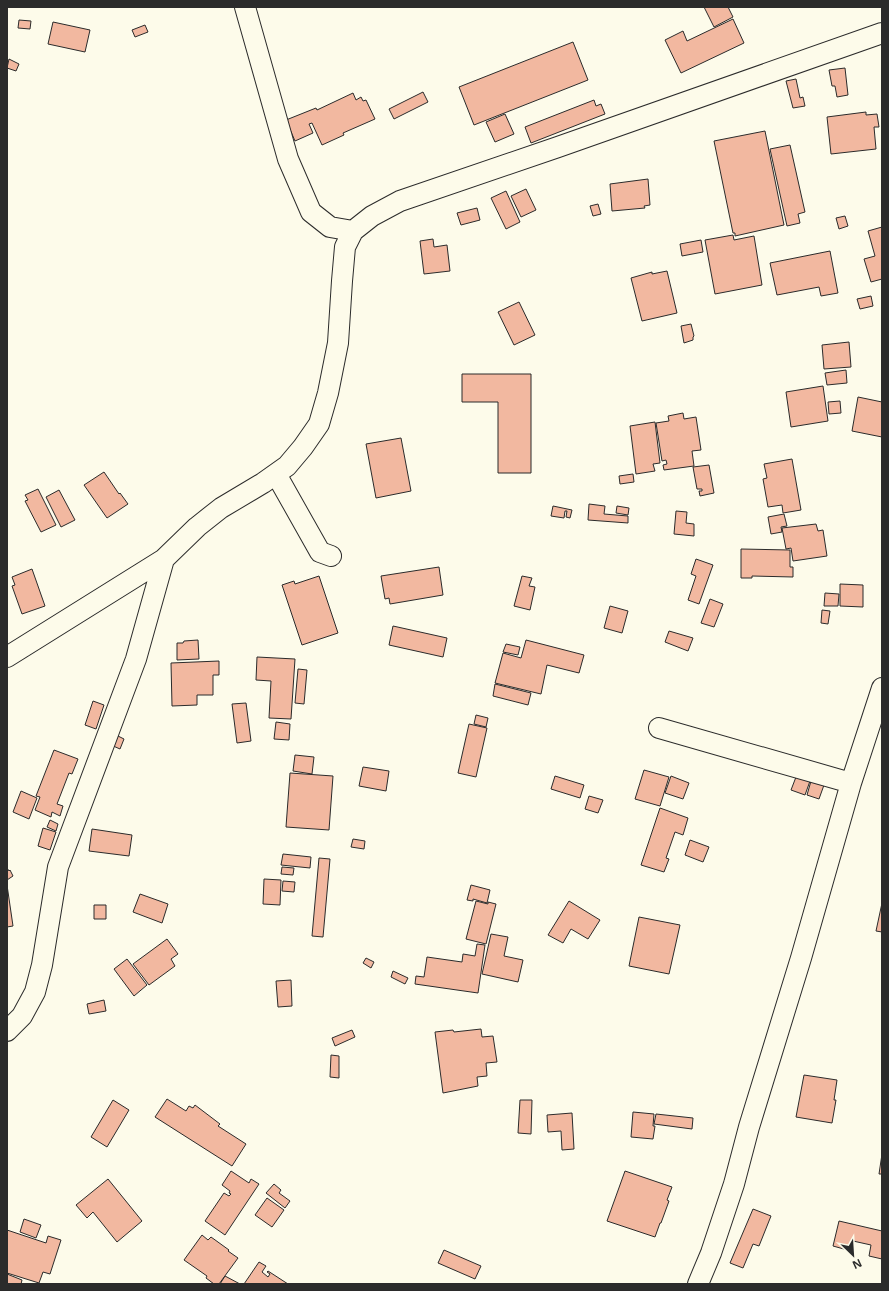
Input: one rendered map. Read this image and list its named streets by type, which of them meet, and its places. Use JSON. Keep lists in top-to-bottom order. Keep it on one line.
{"north":"bottom right"}
